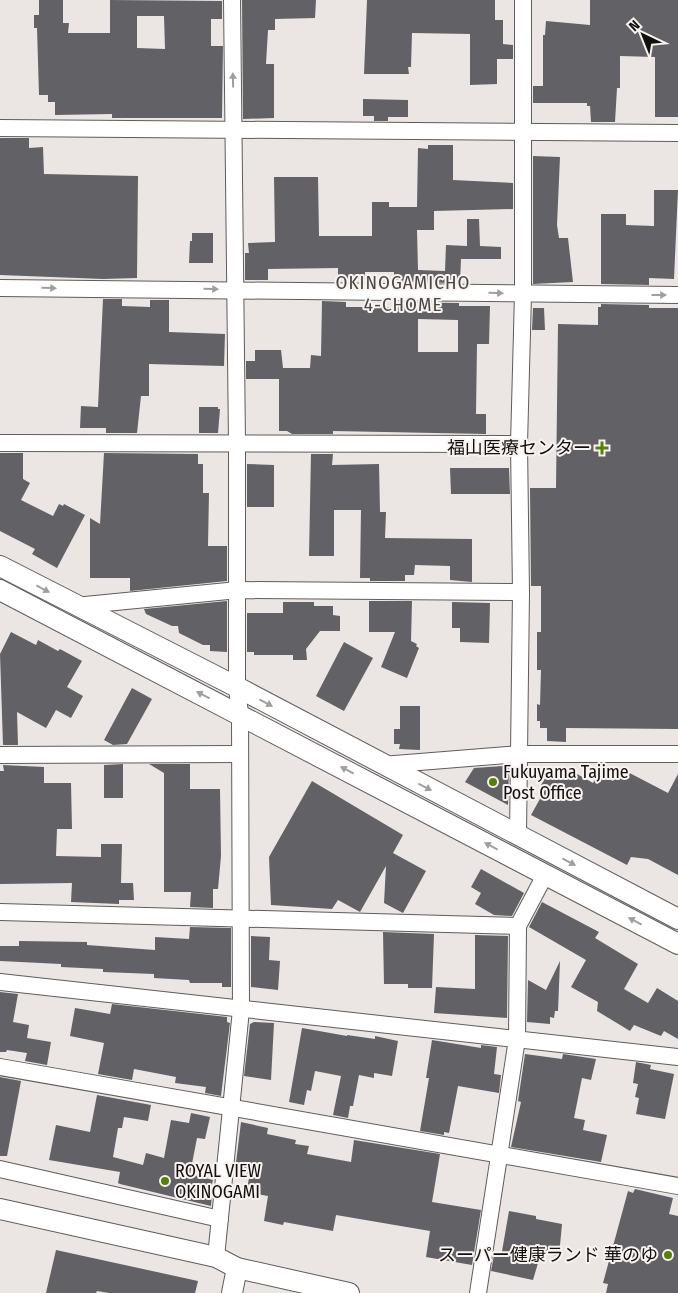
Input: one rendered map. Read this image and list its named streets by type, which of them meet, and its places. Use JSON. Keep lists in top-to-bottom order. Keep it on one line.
{"districts":["OKINOGAMICHO 4-CHOME"],"places":{"health":["福山医療センター"],"other":["Fukuyama Tajime Post Office","ROYAL VIEW OKINOGAMI","スーパー健康ランド 華のゆ"]},"north":"top left"}
